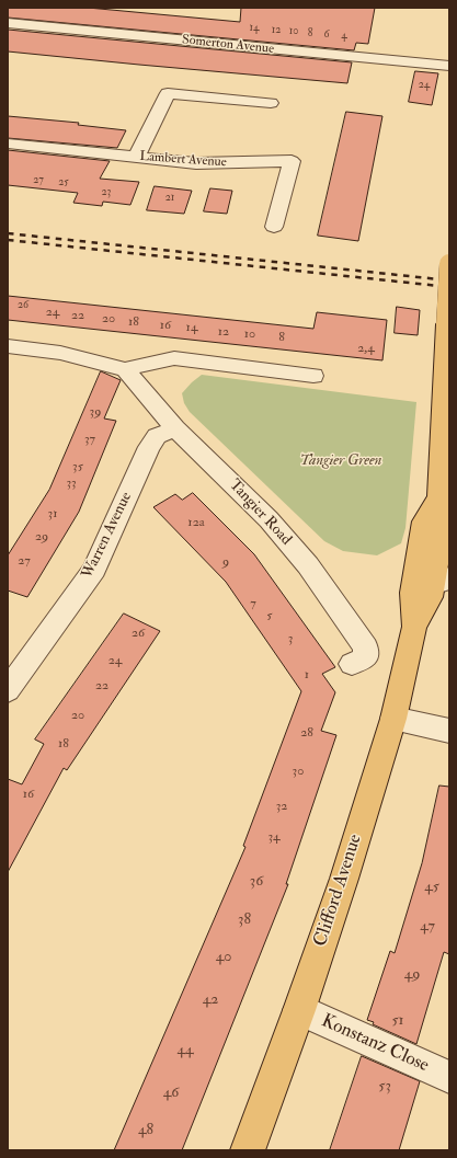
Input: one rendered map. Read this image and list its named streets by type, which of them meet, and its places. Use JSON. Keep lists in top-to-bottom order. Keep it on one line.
{"streets":{"highway":["Clifford Avenue"],"street":["Somerton Avenue","Lambert Avenue","Tangier Road","Warren Avenue","Konstanz Close"]},"crossings":[["Tangier Road","Warren Avenue"],["Clifford Avenue","Konstanz Close"]],"parks":["Tangier Green"],"house_numbers":["14","12","10","8","6","4","24","27","25","23","21","26","24","22","20","18","16","14","12","10","8","2,4","39","37","35","33","31","12a","29","27","9","7","5","26","3","24","1","22","20","28","18","30","16","32","34","36","45","38","47","40","49","42","51","44","53","46","48"]}
